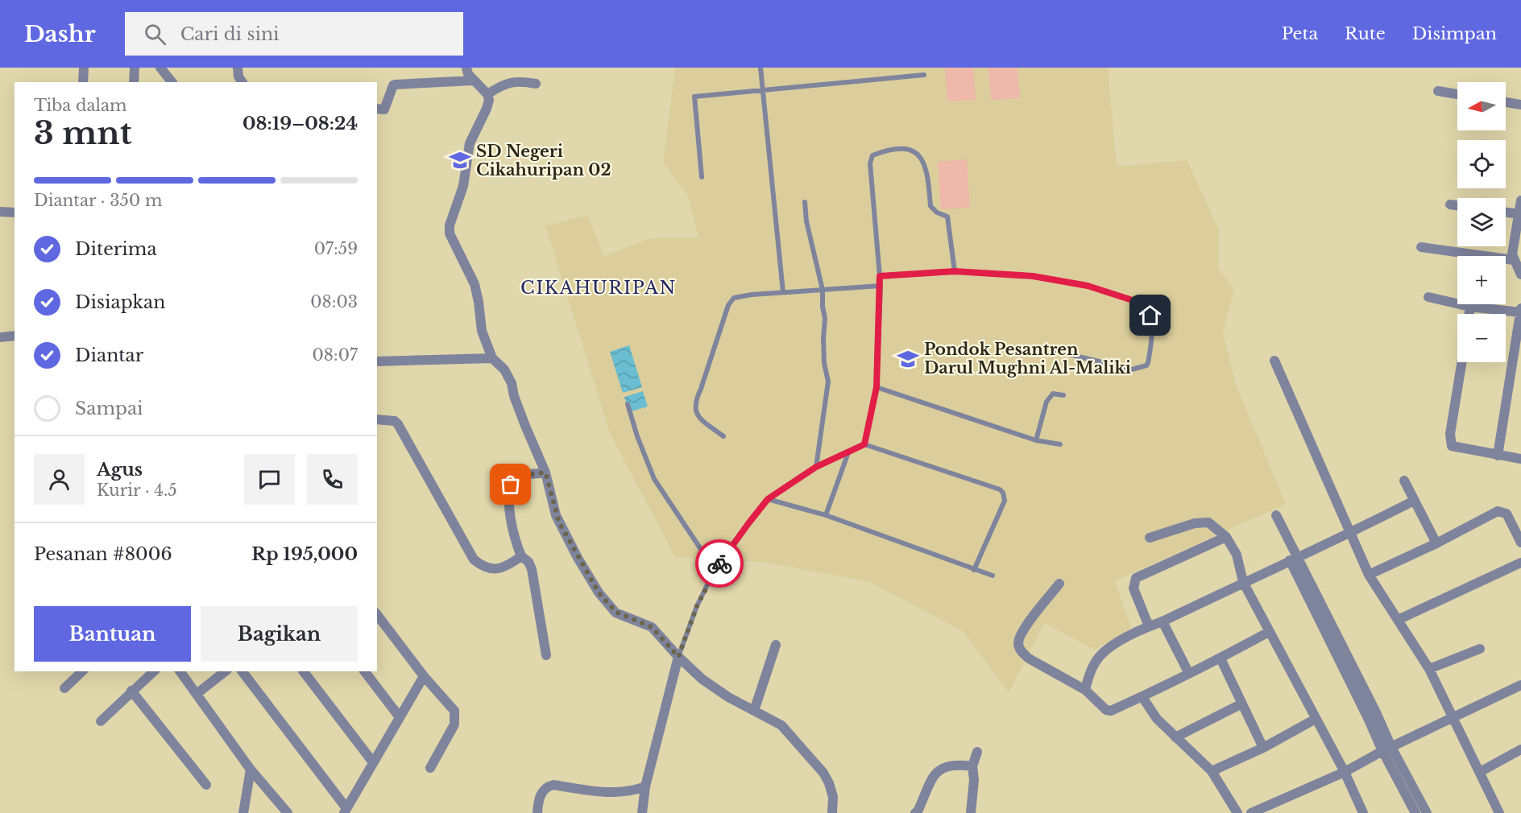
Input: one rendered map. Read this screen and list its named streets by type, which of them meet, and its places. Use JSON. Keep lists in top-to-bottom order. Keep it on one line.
{"districts":["CIKAHURIPAN"],"places":{"school or university":["SD Negeri Cikahuripan 02","Pondok Pesantren Darul Mughni Al-Maliki"]},"north":"left","page":{"header":"Dashr","search":"Cari di sini","nav":["Peta","Rute","Disimpan"],"map_buttons":["+","−"],"heading":["3 mnt","Tiba dalam","08:19–08:24"],"panel":["Agus","Kurir · 4.5","Pesanan #8006","Rp 195,000"],"bar":"Diantar · 350 m","list":[["Diterima","07:59"],["Disiapkan","08:03"],["Diantar","08:07"],"Sampai"],"buttons":["Bantuan","Bagikan"]}}
